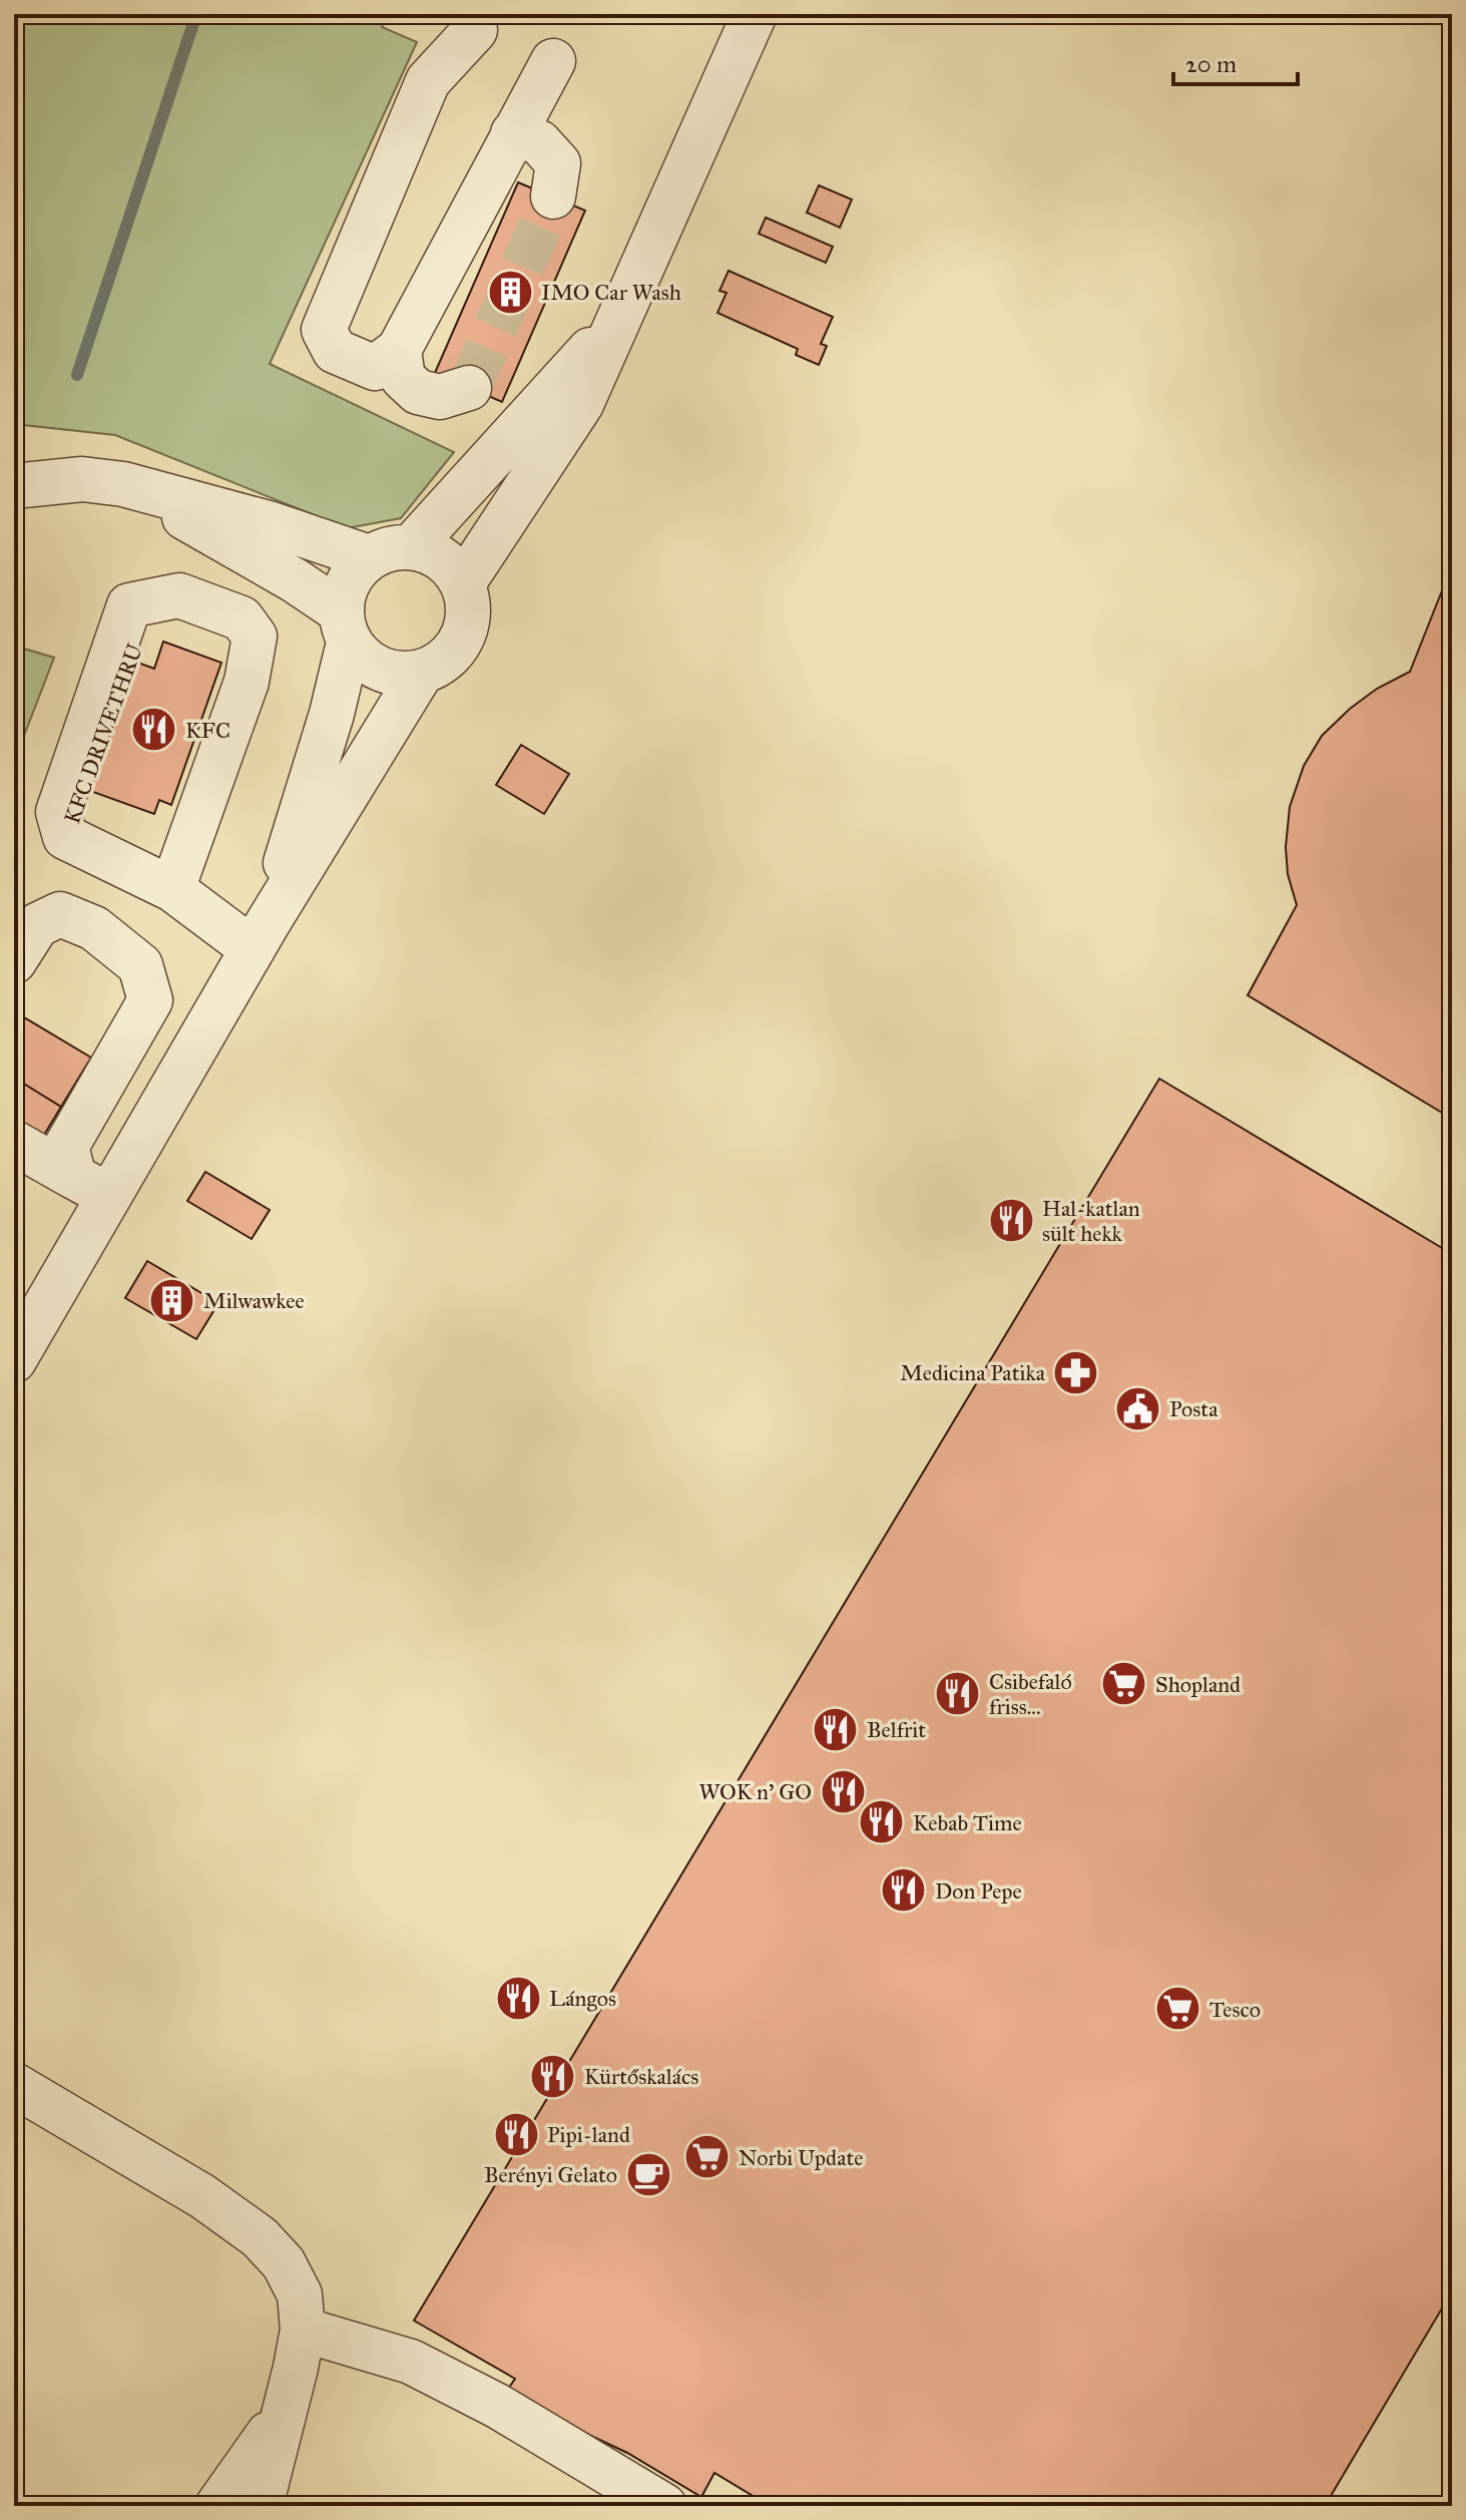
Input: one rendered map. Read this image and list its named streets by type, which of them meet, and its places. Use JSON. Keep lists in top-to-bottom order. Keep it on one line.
{"places":{"building":["IMO Car Wash","Milwawkee"],"restaurant":["KFC","Hal-katlan sült hekk","Csibefaló friss...","Belfrit","WOK n' GO","Kebab Time","Don Pepe","Lángos","Kürtőskalács","Pipi-land"],"pharmacy":["Medicina Patika"],"public building":["Posta"],"supermarket":["Shopland","Tesco","Norbi Update"],"cafe":["Berényi Gelato"]},"scale_bar":"20 m"}
